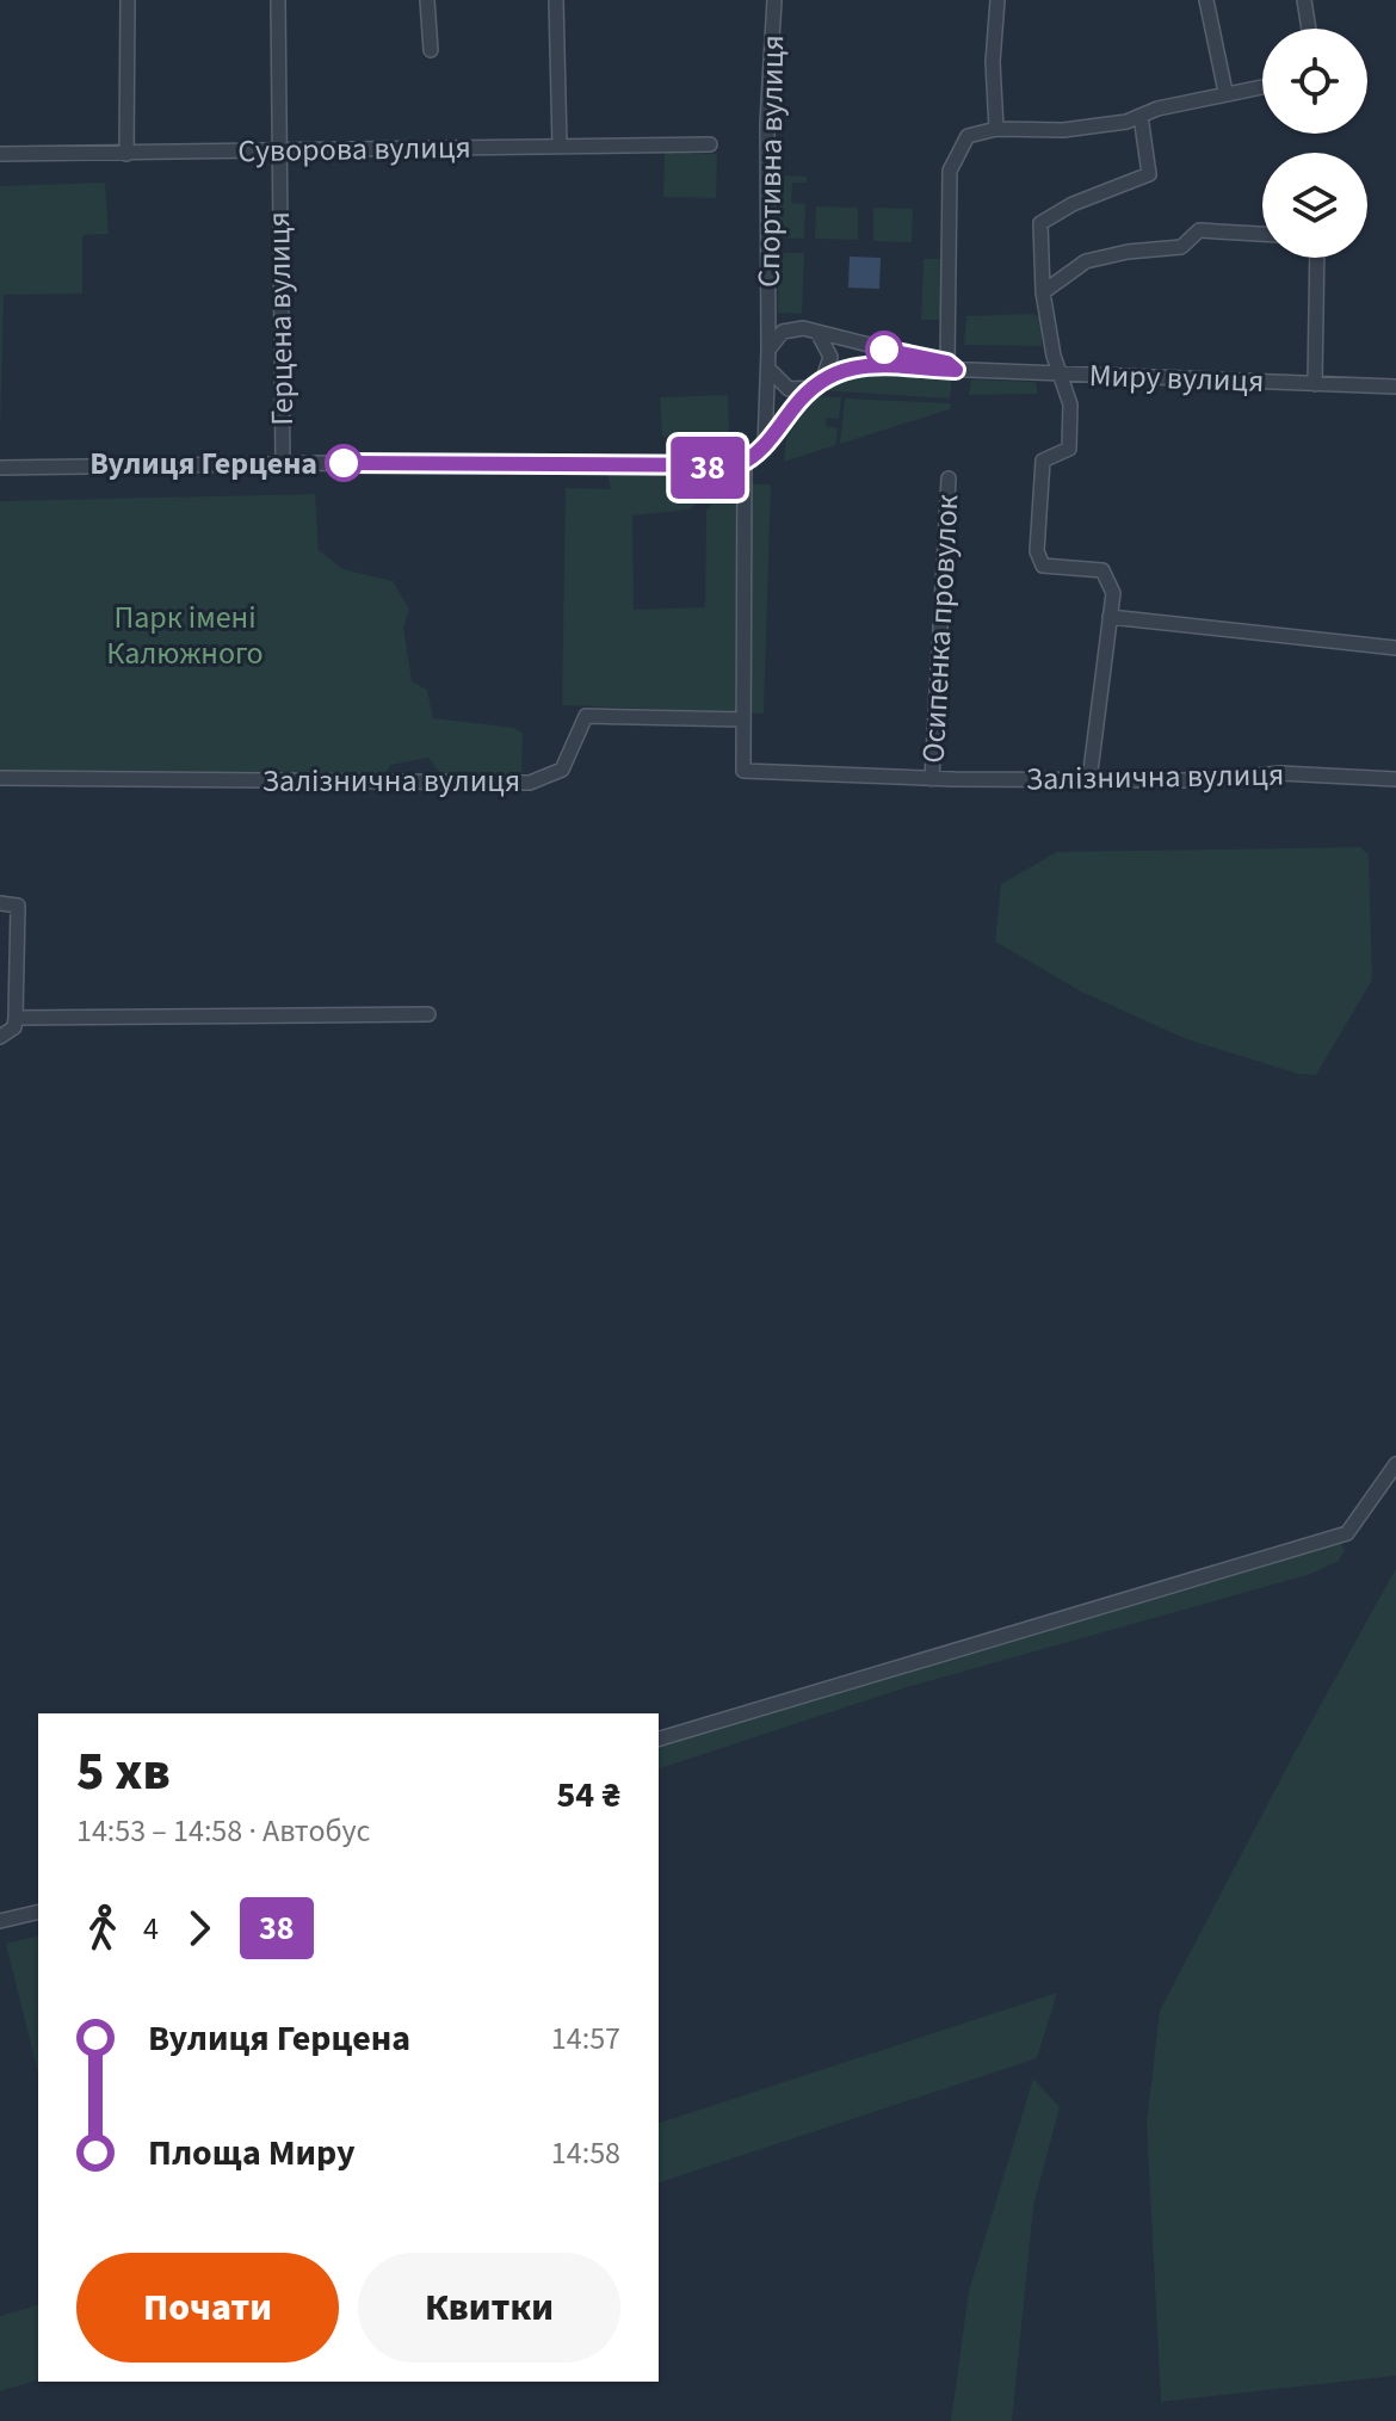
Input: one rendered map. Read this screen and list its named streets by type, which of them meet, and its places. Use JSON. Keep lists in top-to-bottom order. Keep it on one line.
{"streets":{"street":["Суворова вулиця","Спортивна вулиця","Герцена вулиця","Миру вулиця","Осипенка провулок","Залізнична вулиця"]},"crossings":[["Суворова вулиця","Герцена вулиця"],["Осипенка провулок","Залізнична вулиця"]],"parks":["Парк імені Калюжного"],"places":["Вулиця Герцена"],"lines":["bus line 38"],"page":{"on_map":"38","heading":["5 хв","14:53 – 14:58 · Автобус","54 ₴"],"legs":["4","38"],"list":[{"name":"Вулиця Герцена","value":"14:57"},{"name":"Площа Миру","value":"14:58"}],"buttons":["Почати","Квитки"]}}
